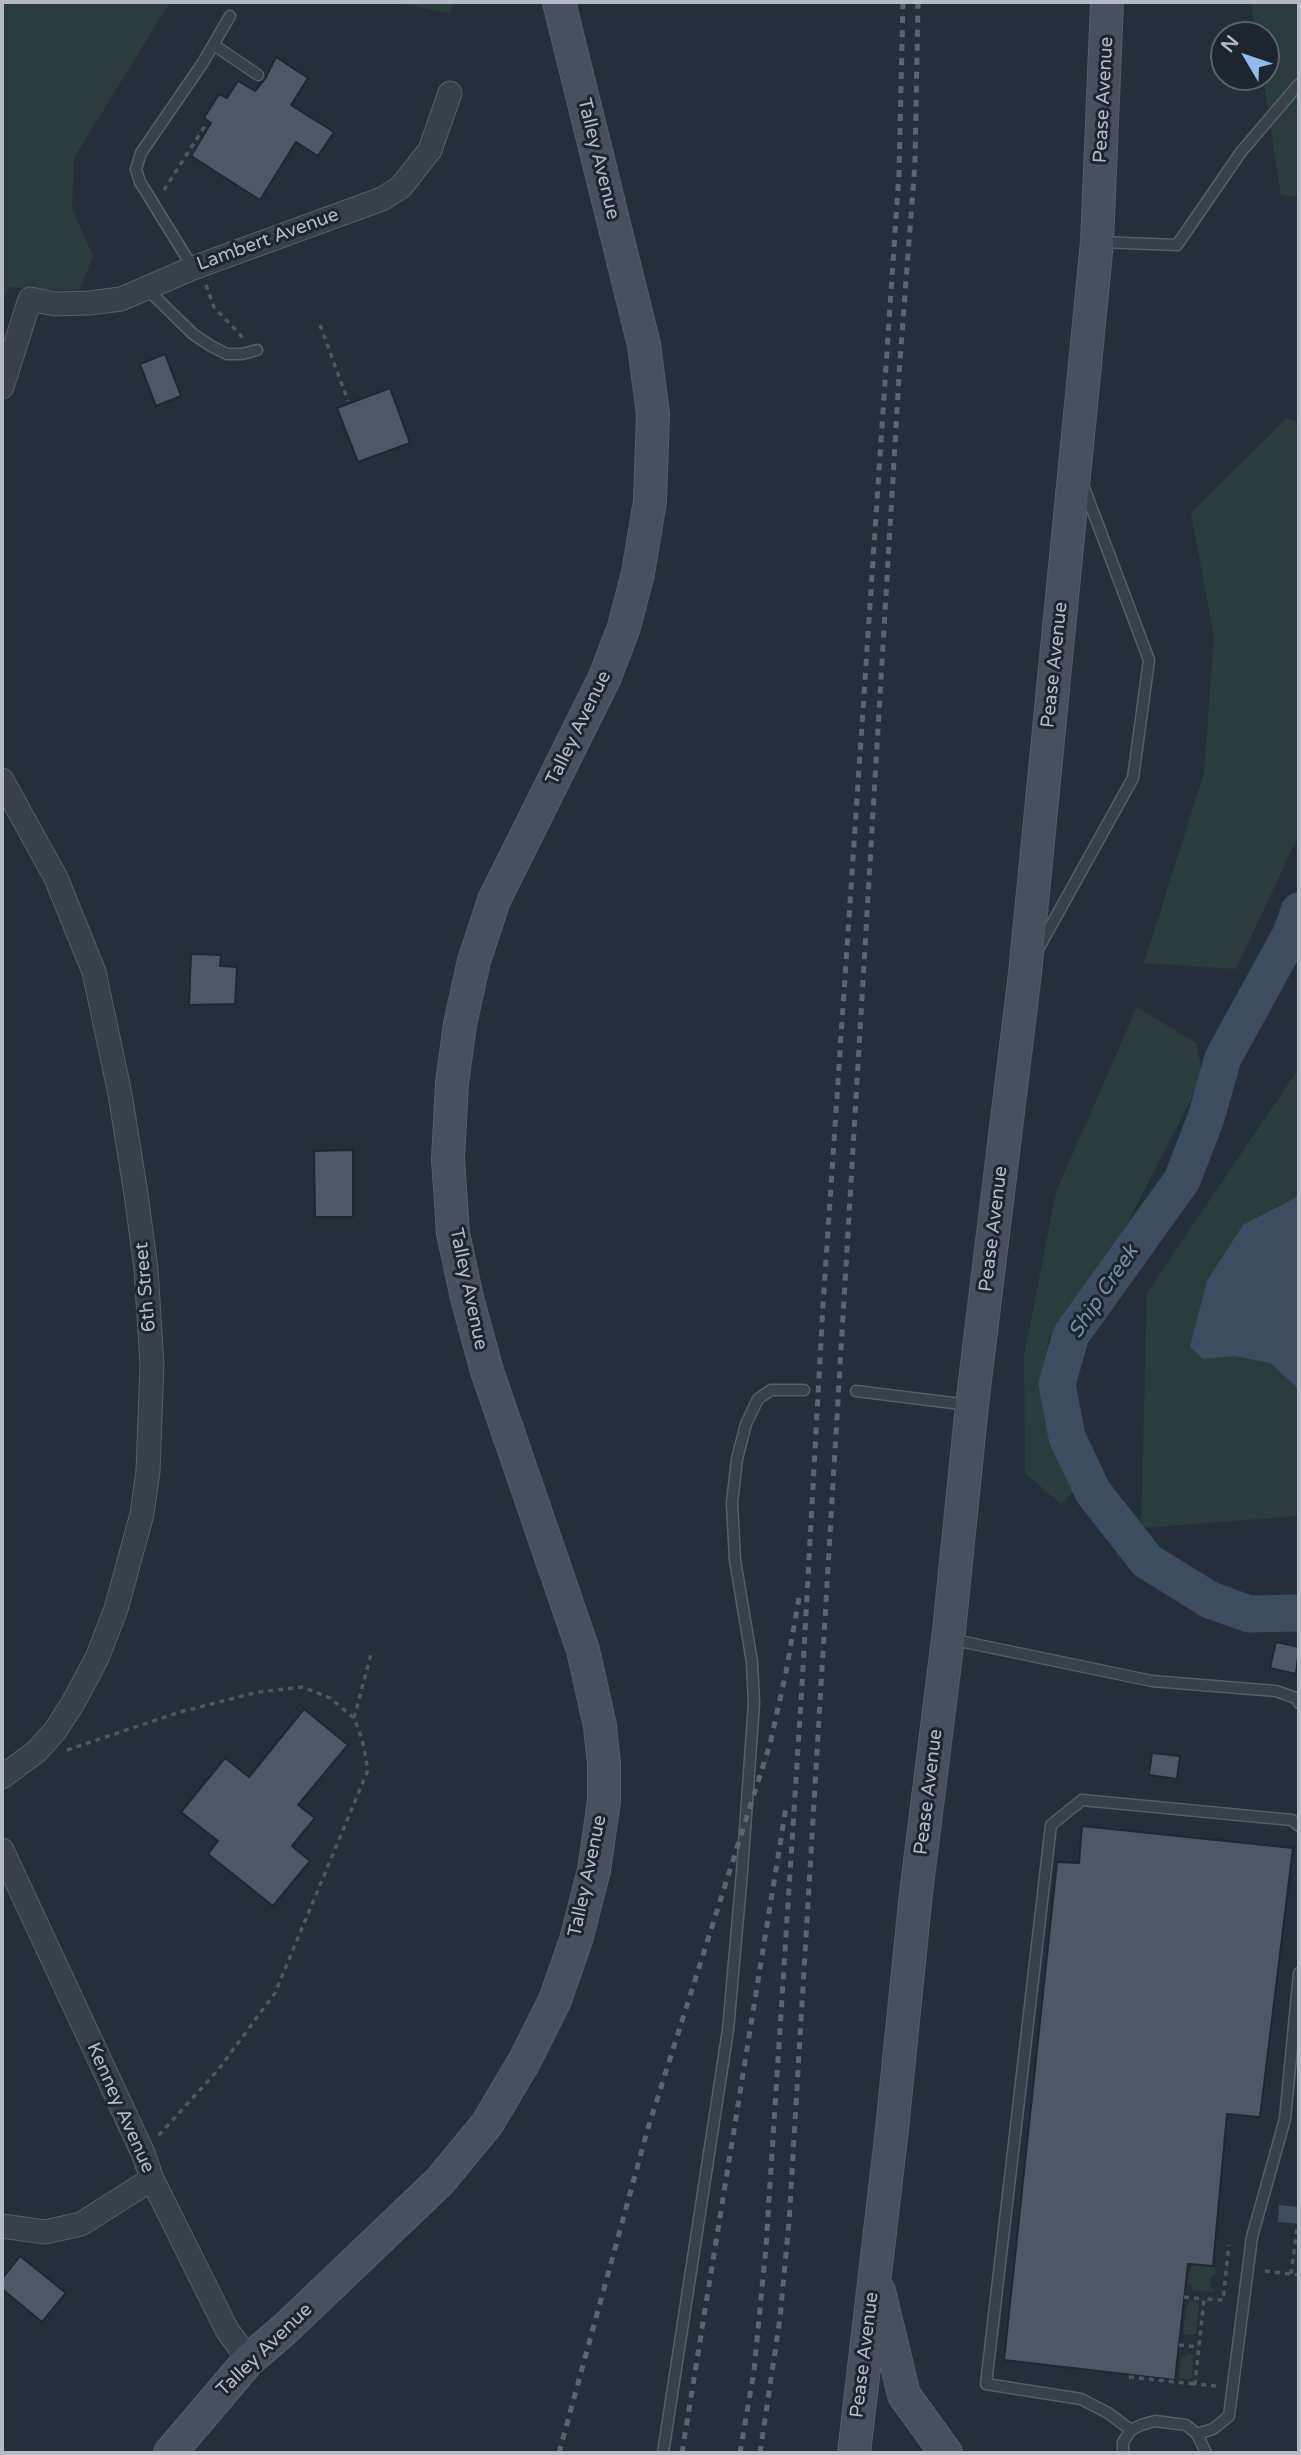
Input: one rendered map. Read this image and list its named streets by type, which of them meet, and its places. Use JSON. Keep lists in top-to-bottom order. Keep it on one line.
{"streets":{"street":["Pease Avenue","Talley Avenue","Lambert Avenue","6th Street","Kenney Avenue"]},"crossings":[["Talley Avenue","Kenney Avenue"]],"water":["Ship Creek"],"north":"top left"}
